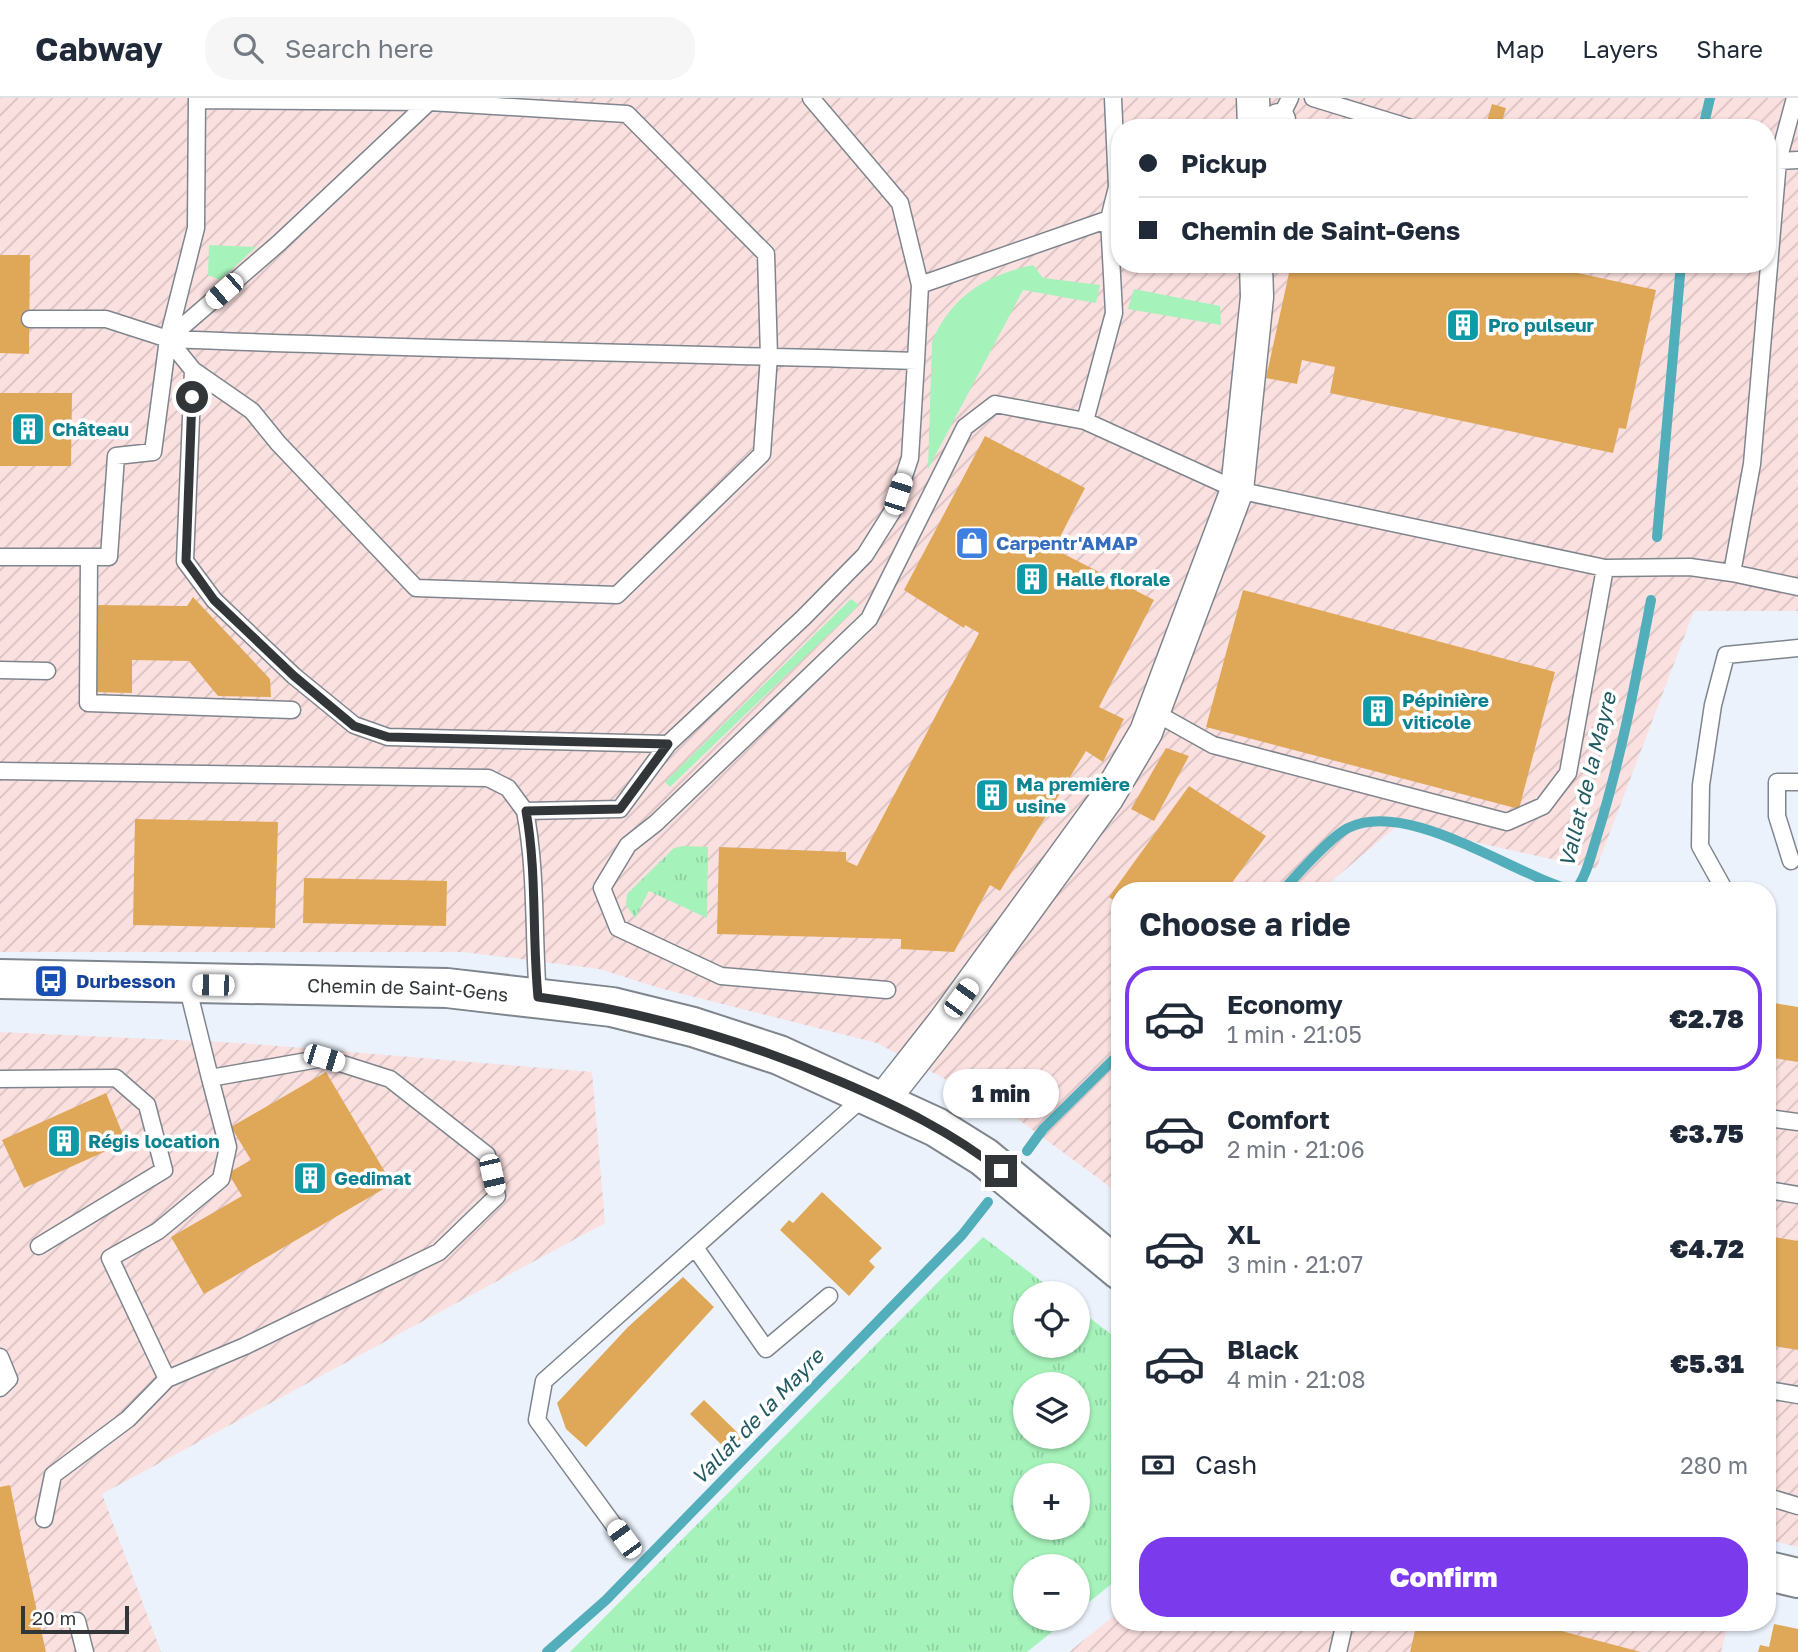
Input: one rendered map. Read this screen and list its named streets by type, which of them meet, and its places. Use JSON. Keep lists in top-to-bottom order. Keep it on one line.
{"streets":{"main road":["Chemin de Saint-Gens"]},"water":["Vallat de la Mayre"],"places":{"building":["Pro pulseur","Château","Halle florale","Pépinière viticole","Ma première usine","Régis location","Gedimat"],"shop":["Carpentr'AMAP"],"bus stop":["Durbesson"]},"scale_bar":"20 m","page":{"header":"Cabway","search":"Search here","nav":["Map","Layers","Share"],"banner":["Pickup","Chemin de Saint-Gens"],"heading":"Choose a ride","list":[{"name":"Economy","note":"1 min · 21:05","value":"€2.78"},{"name":"Comfort","note":"2 min · 21:06","value":"€3.75"},{"name":"XL","note":"3 min · 21:07","value":"€4.72"},{"name":"Black","note":"4 min · 21:08","value":"€5.31"}],"bubble":"1 min","map_buttons":["+","−"],"pay":["Cash","280 m"],"buttons":"Confirm","scale":"20 m"}}
